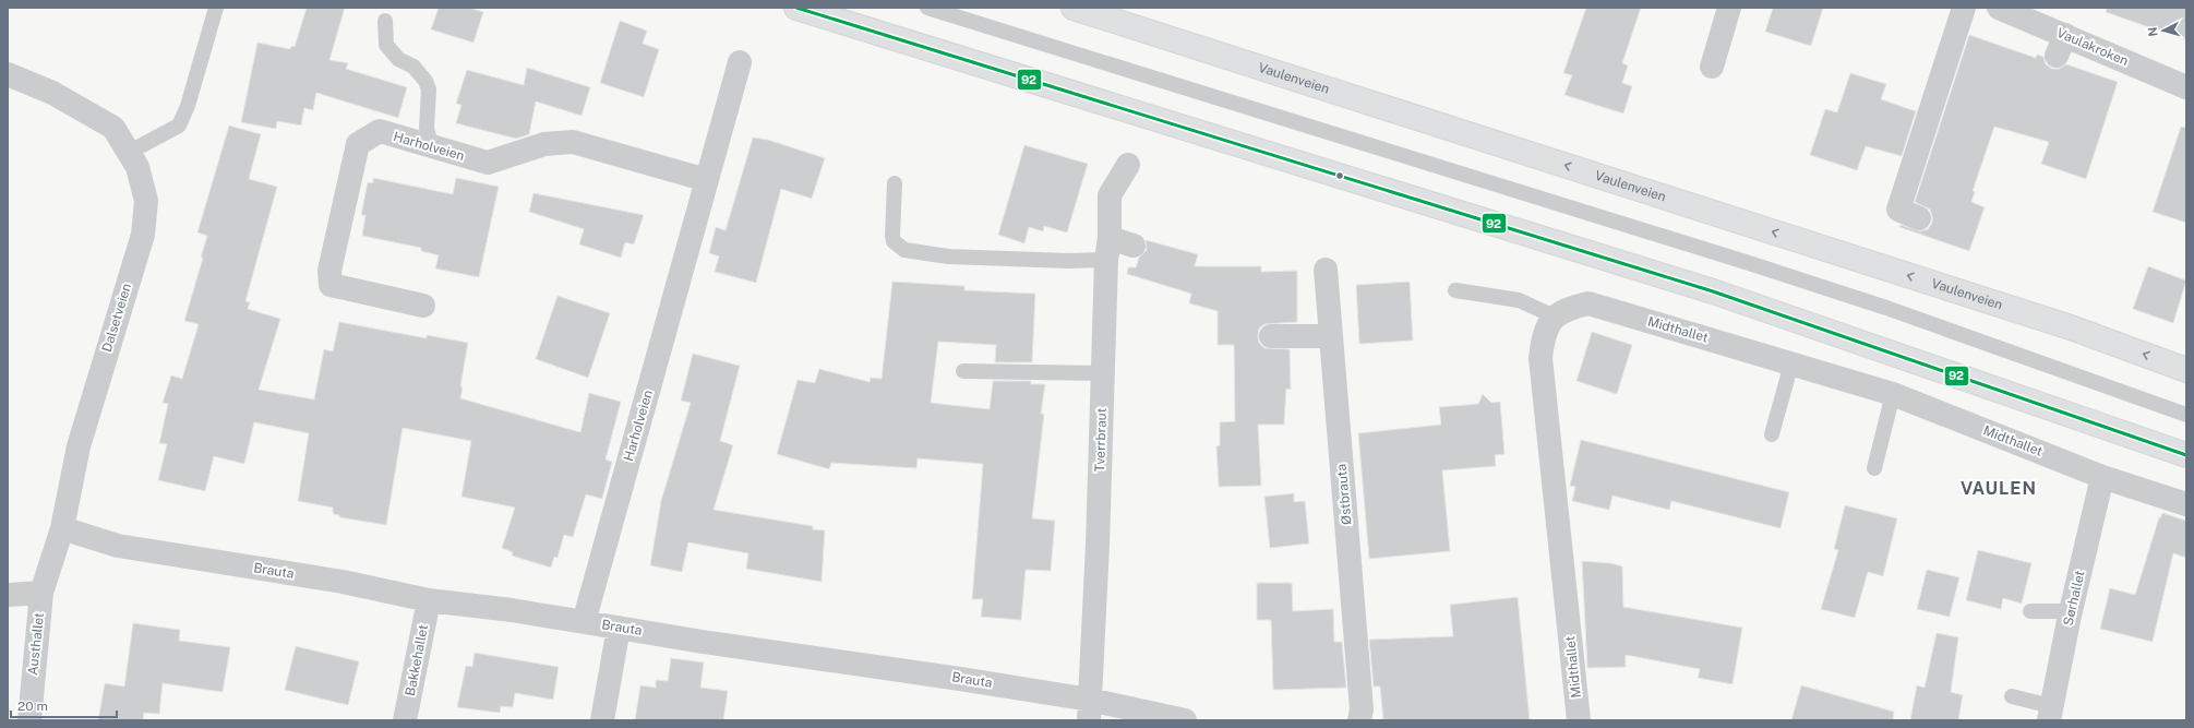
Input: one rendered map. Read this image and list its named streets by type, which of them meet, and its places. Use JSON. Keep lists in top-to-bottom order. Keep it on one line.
{"streets":{"main road":["Vaulenveien"],"street":["Vaulakroken","Harholveien","Dalsetveien","Midthallet","Tverrbraut","Østbrauta","Brauta","Sørhallet","Austhallet","Bakkehallet"]},"crossings":[["Harholveien","Brauta"],["Dalsetveien","Brauta"],["Dalsetveien","Austhallet"],["Midthallet","Sørhallet"],["Tverrbraut","Brauta"],["Brauta","Bakkehallet"]],"districts":["VAULEN"],"lines":["transit line 92"],"scale_bar":"20 m","north":"left"}
